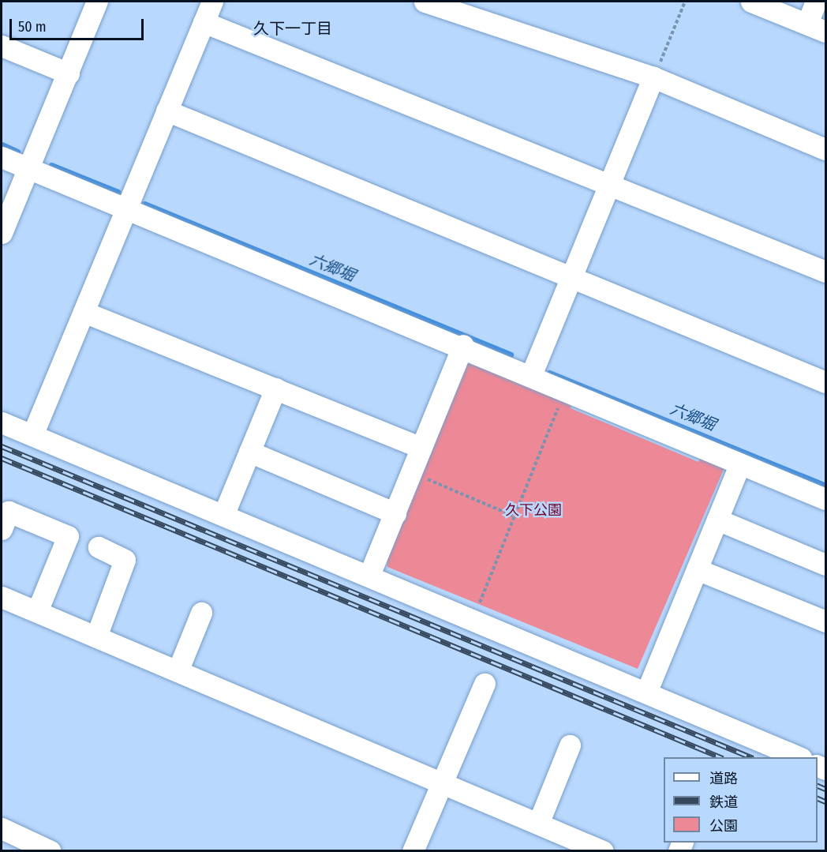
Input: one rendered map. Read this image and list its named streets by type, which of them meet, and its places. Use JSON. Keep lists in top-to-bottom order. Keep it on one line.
{"districts":["久下一丁目"],"water":["六郷堀"],"parks":["久下公園"],"legend":["道路","鉄道","公園"],"scale_bar":"50 m"}
